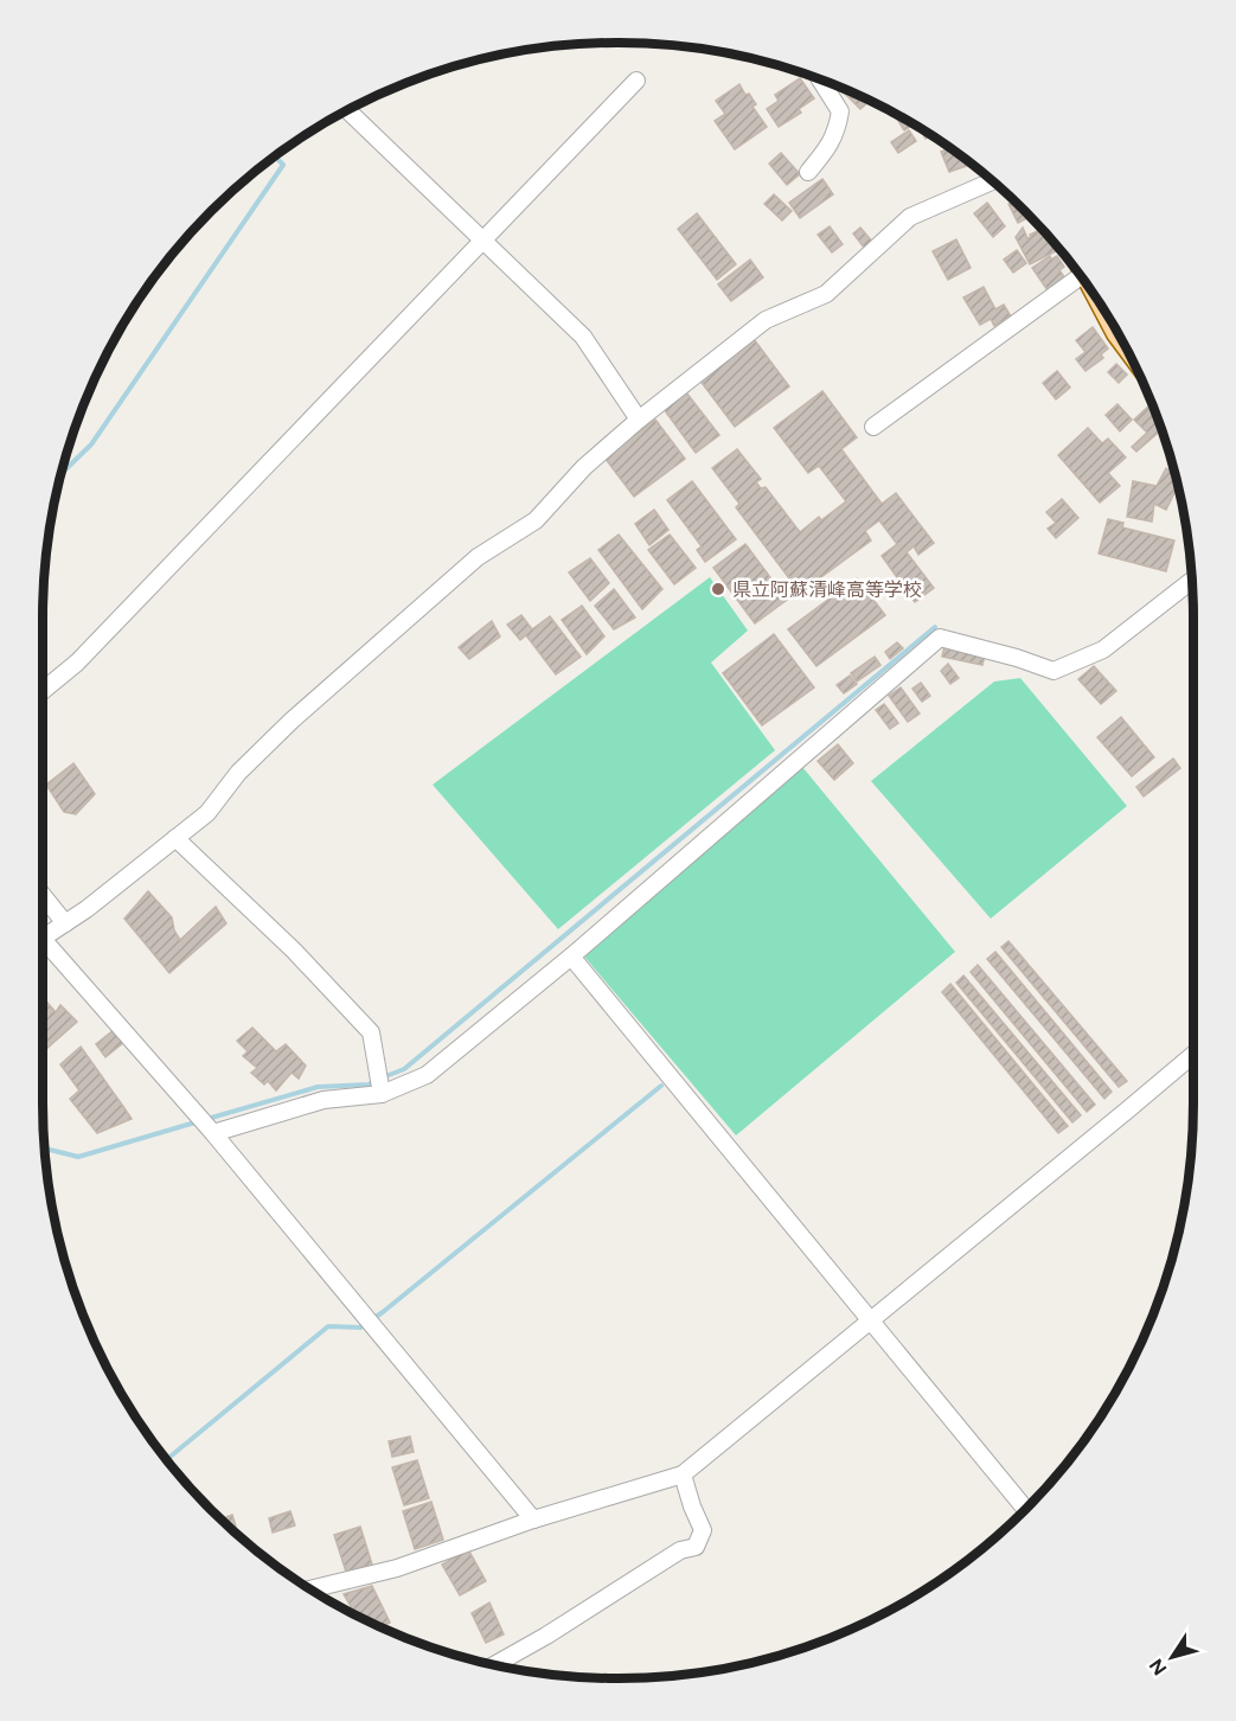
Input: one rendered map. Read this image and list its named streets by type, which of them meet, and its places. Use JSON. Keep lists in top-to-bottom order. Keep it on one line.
{"places":["県立阿蘇清峰高等学校"],"north":"bottom left"}
